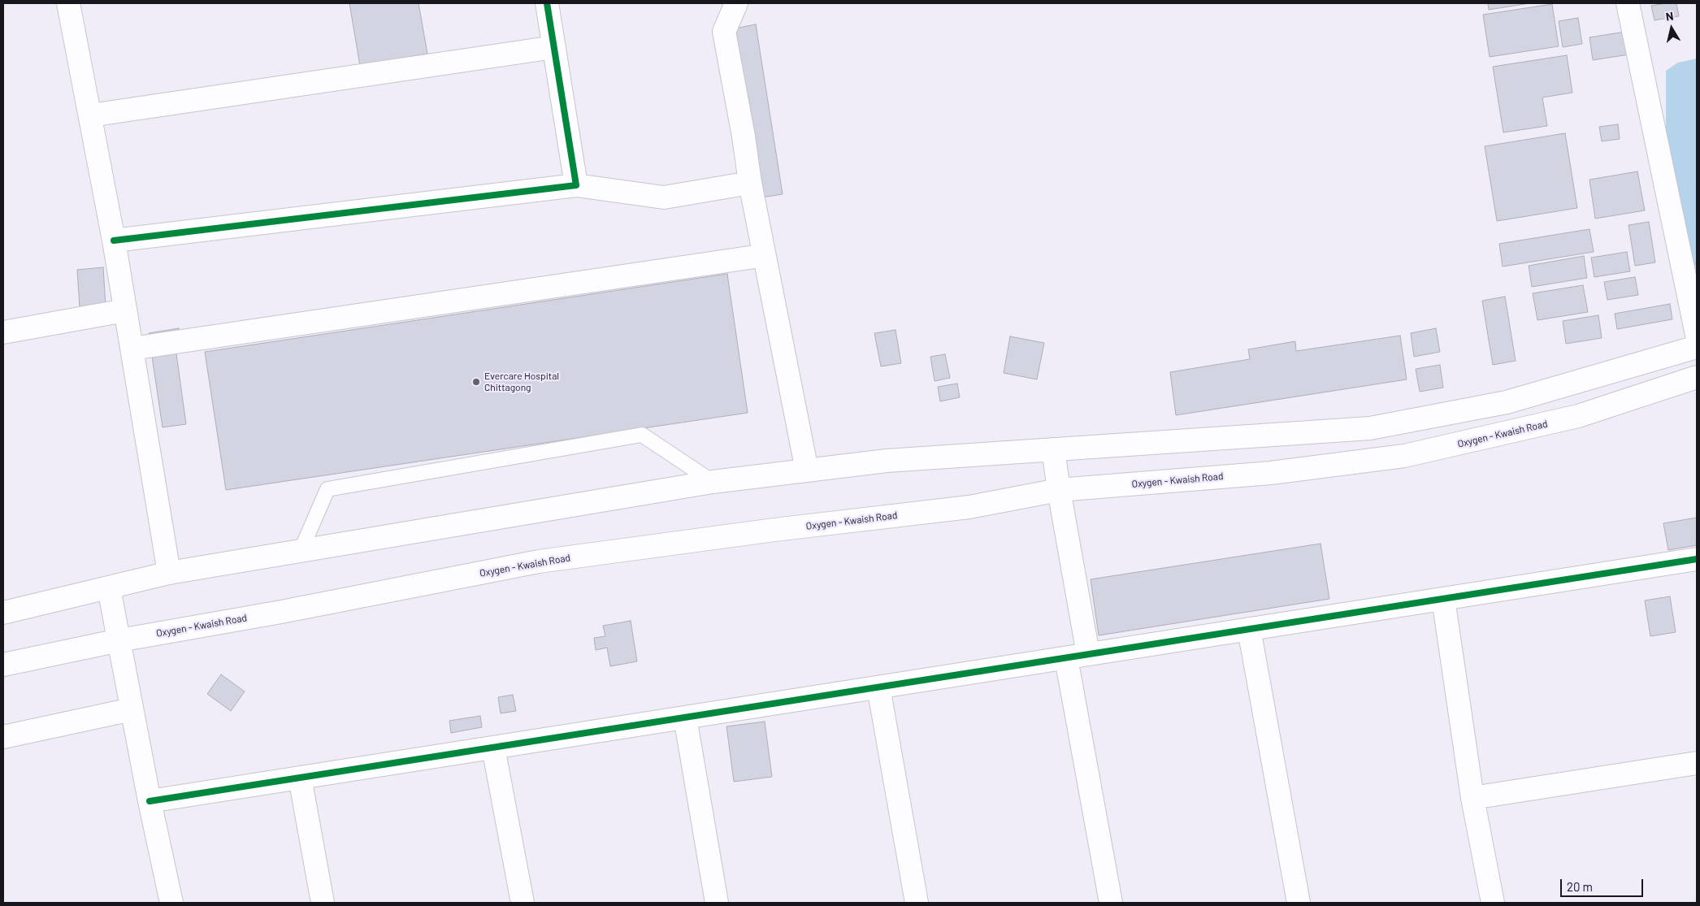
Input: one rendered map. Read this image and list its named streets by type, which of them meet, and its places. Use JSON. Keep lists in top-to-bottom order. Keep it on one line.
{"streets":{"street":["Oxygen - Kwaish Road"]},"places":["Evercare Hospital Chittagong"],"scale_bar":"20 m","north":"top"}
